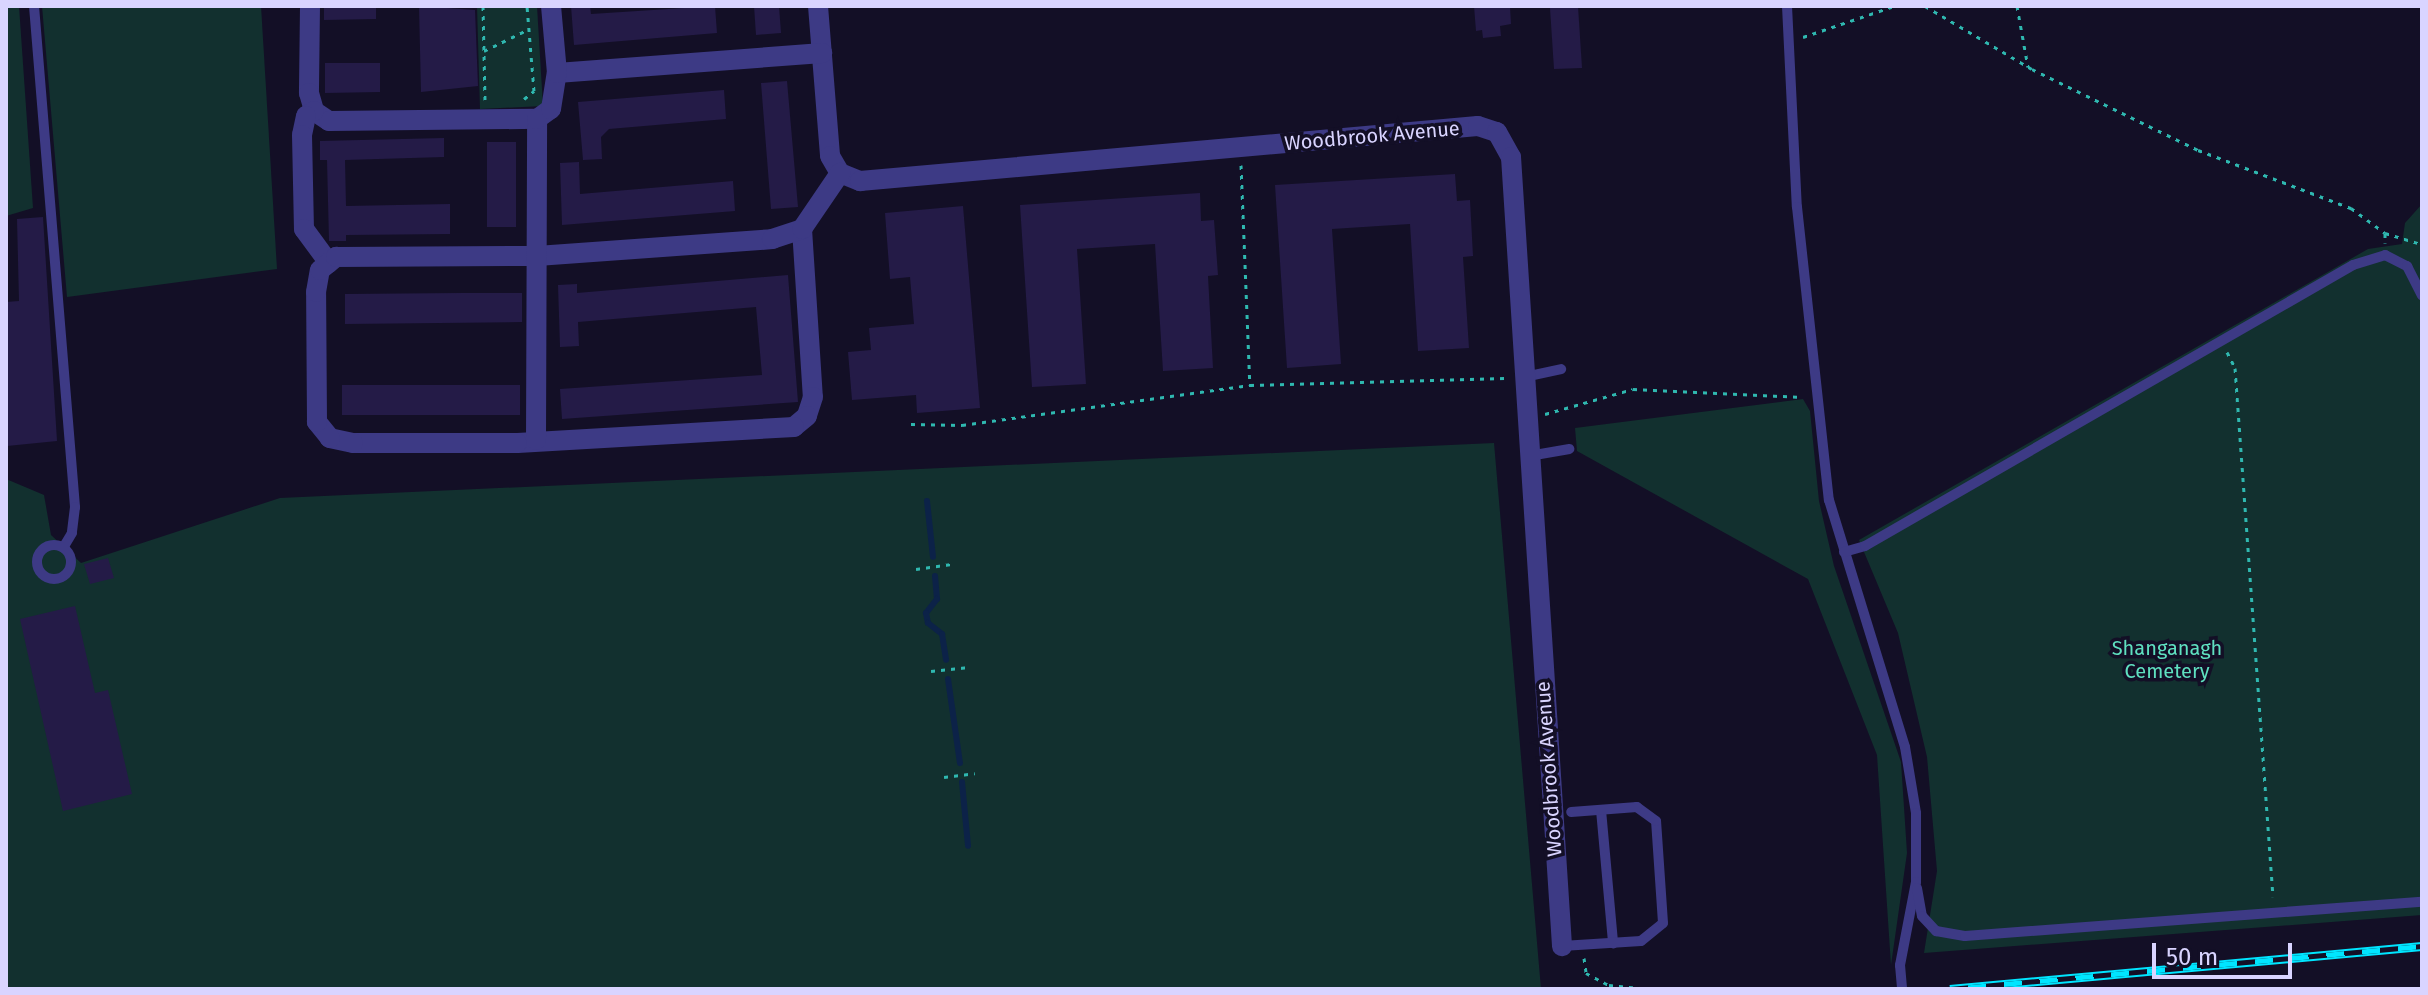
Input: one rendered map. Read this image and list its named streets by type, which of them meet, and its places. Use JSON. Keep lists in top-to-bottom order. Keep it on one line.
{"streets":{"street":["Woodbrook Avenue"]},"parks":["Shanganagh Cemetery"],"scale_bar":"50 m"}
